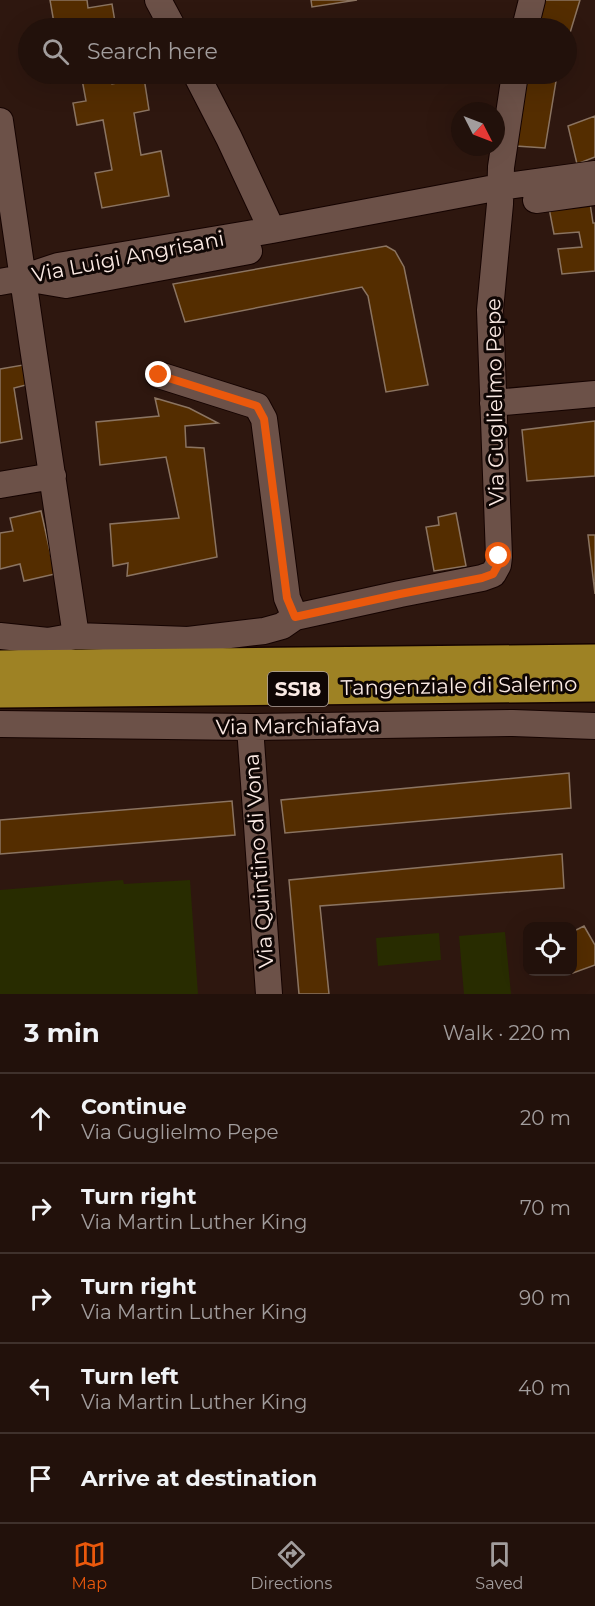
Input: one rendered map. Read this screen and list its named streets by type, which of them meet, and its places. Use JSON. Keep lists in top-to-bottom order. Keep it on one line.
{"streets":{"highway":["Tangenziale di Salerno","SS18"],"street":["Via Luigi Angrisani","Via Guglielmo Pepe","Via Marchiafava","Via Quintino di Vona"]},"crossings":[["Via Luigi Angrisani","Via Guglielmo Pepe"],["Via Marchiafava","Via Quintino di Vona"]],"north":"bottom right","page":{"search":"Search here","heading":["3 min","Walk · 220 m"],"list":[["Continue","Via Guglielmo Pepe","20 m"],["Turn right","Via Martin Luther King","70 m"],["Turn right","Via Martin Luther King","90 m"],["Turn left","Via Martin Luther King","40 m"],"Arrive at destination"],"nav":["Map","Directions","Saved"]}}
